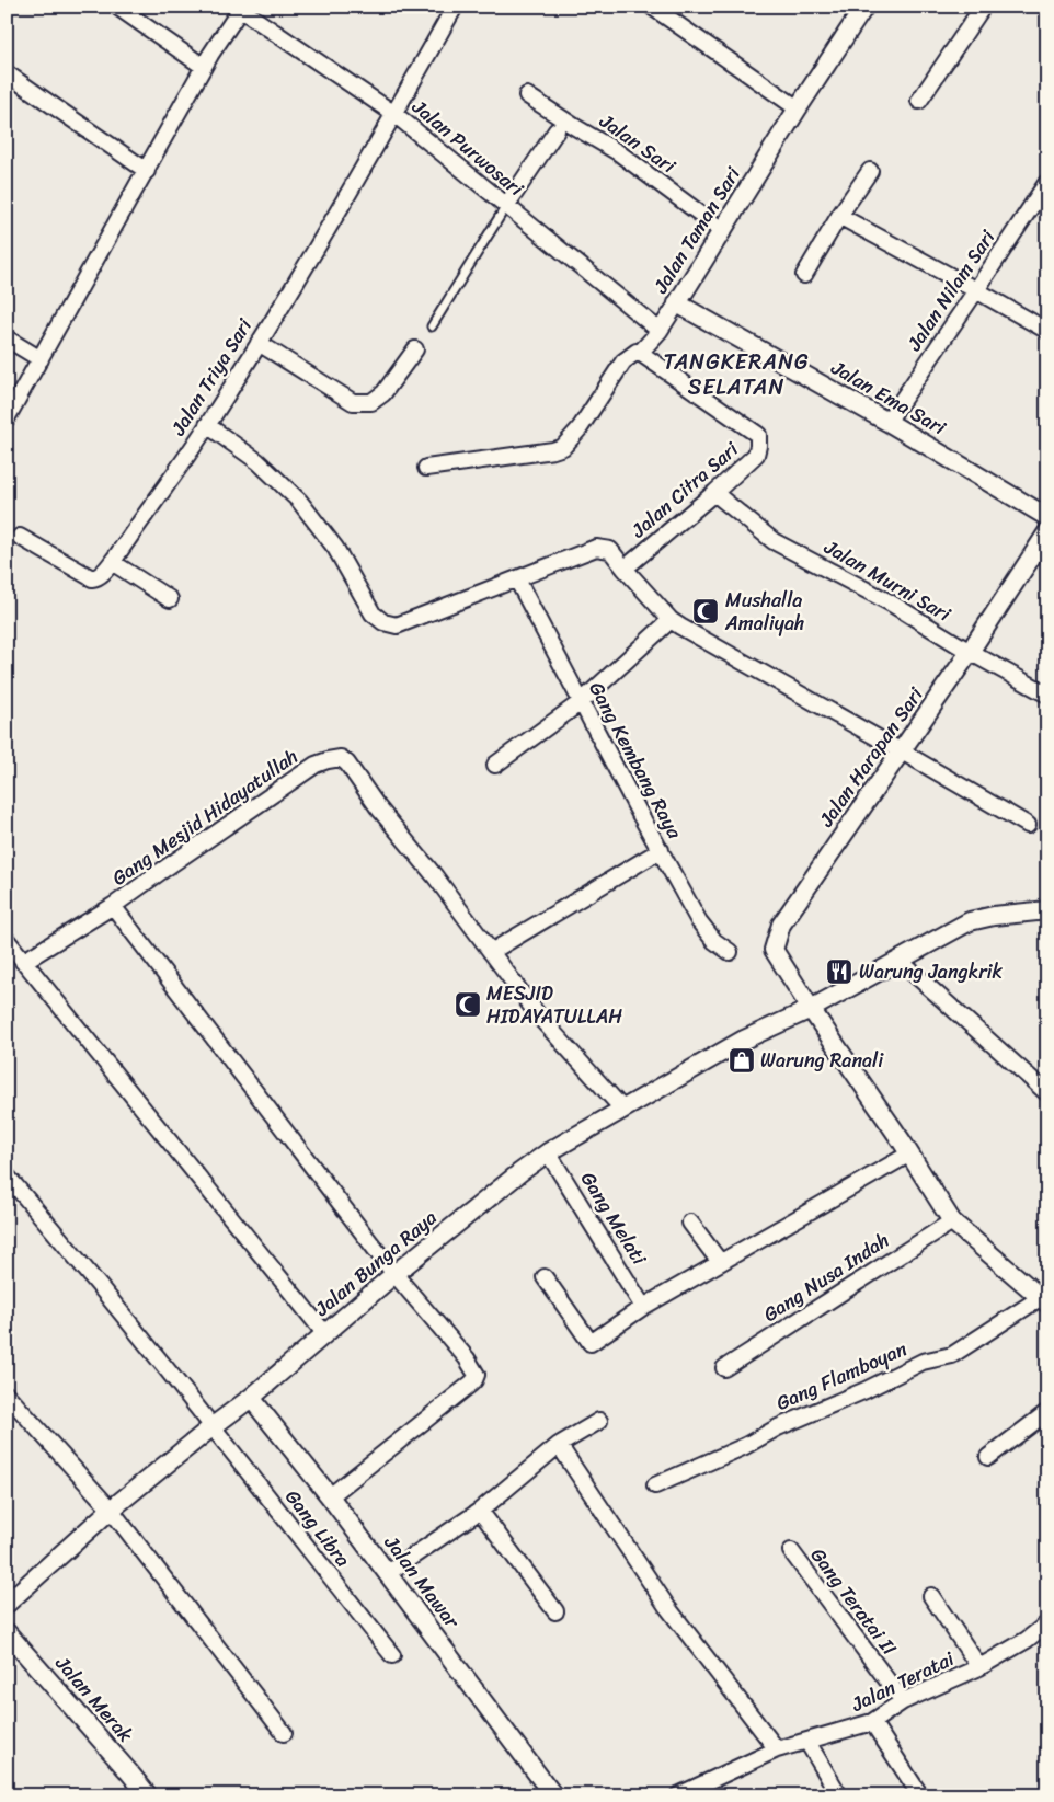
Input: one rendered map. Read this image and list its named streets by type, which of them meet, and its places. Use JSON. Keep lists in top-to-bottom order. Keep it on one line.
{"streets":{"street":["Jalan Sari","Jalan Purwosari","Jalan Taman Sari","Jalan Nilam Sari","Jalan Triya Sari","Jalan Ema Sari","Jalan Citra Sari","Jalan Murni Sari","Jalan Harapan Sari","Gang Kembang Raya","Gang Mesjid Hidayatullah","Gang Melati","Jalan Bunga Raya","Gang Nusa Indah","Gang Flamboyan","Gang Libra","Jalan Mawar","Gang Teratai II","Jalan Teratai","Jalan Merak"]},"crossings":[["Jalan Sari","Jalan Taman Sari"],["Jalan Purwosari","Jalan Taman Sari"],["Jalan Purwosari","Jalan Triya Sari"],["Jalan Taman Sari","Jalan Ema Sari"],["Jalan Taman Sari","Jalan Citra Sari"],["Jalan Nilam Sari","Jalan Ema Sari"],["Jalan Citra Sari","Jalan Murni Sari"],["Jalan Citra Sari","Jalan Harapan Sari"],["Jalan Citra Sari","Gang Kembang Raya"],["Jalan Murni Sari","Jalan Harapan Sari"],["Jalan Harapan Sari","Jalan Bunga Raya"],["Jalan Harapan Sari","Gang Nusa Indah"],["Jalan Harapan Sari","Gang Flamboyan"],["Gang Mesjid Hidayatullah","Jalan Bunga Raya"],["Gang Mesjid Hidayatullah","Jalan Mawar"],["Gang Melati","Jalan Bunga Raya"],["Jalan Bunga Raya","Gang Libra"],["Jalan Bunga Raya","Jalan Mawar"],["Gang Teratai II","Jalan Teratai"]],"districts":["TANGKERANG SELATAN"],"places":{"mosque":["Mushalla Amaliyah","MESJID HIDAYATULLAH"],"restaurant":["Warung Jangkrik"],"shop":["Warung Ranali"]}}
